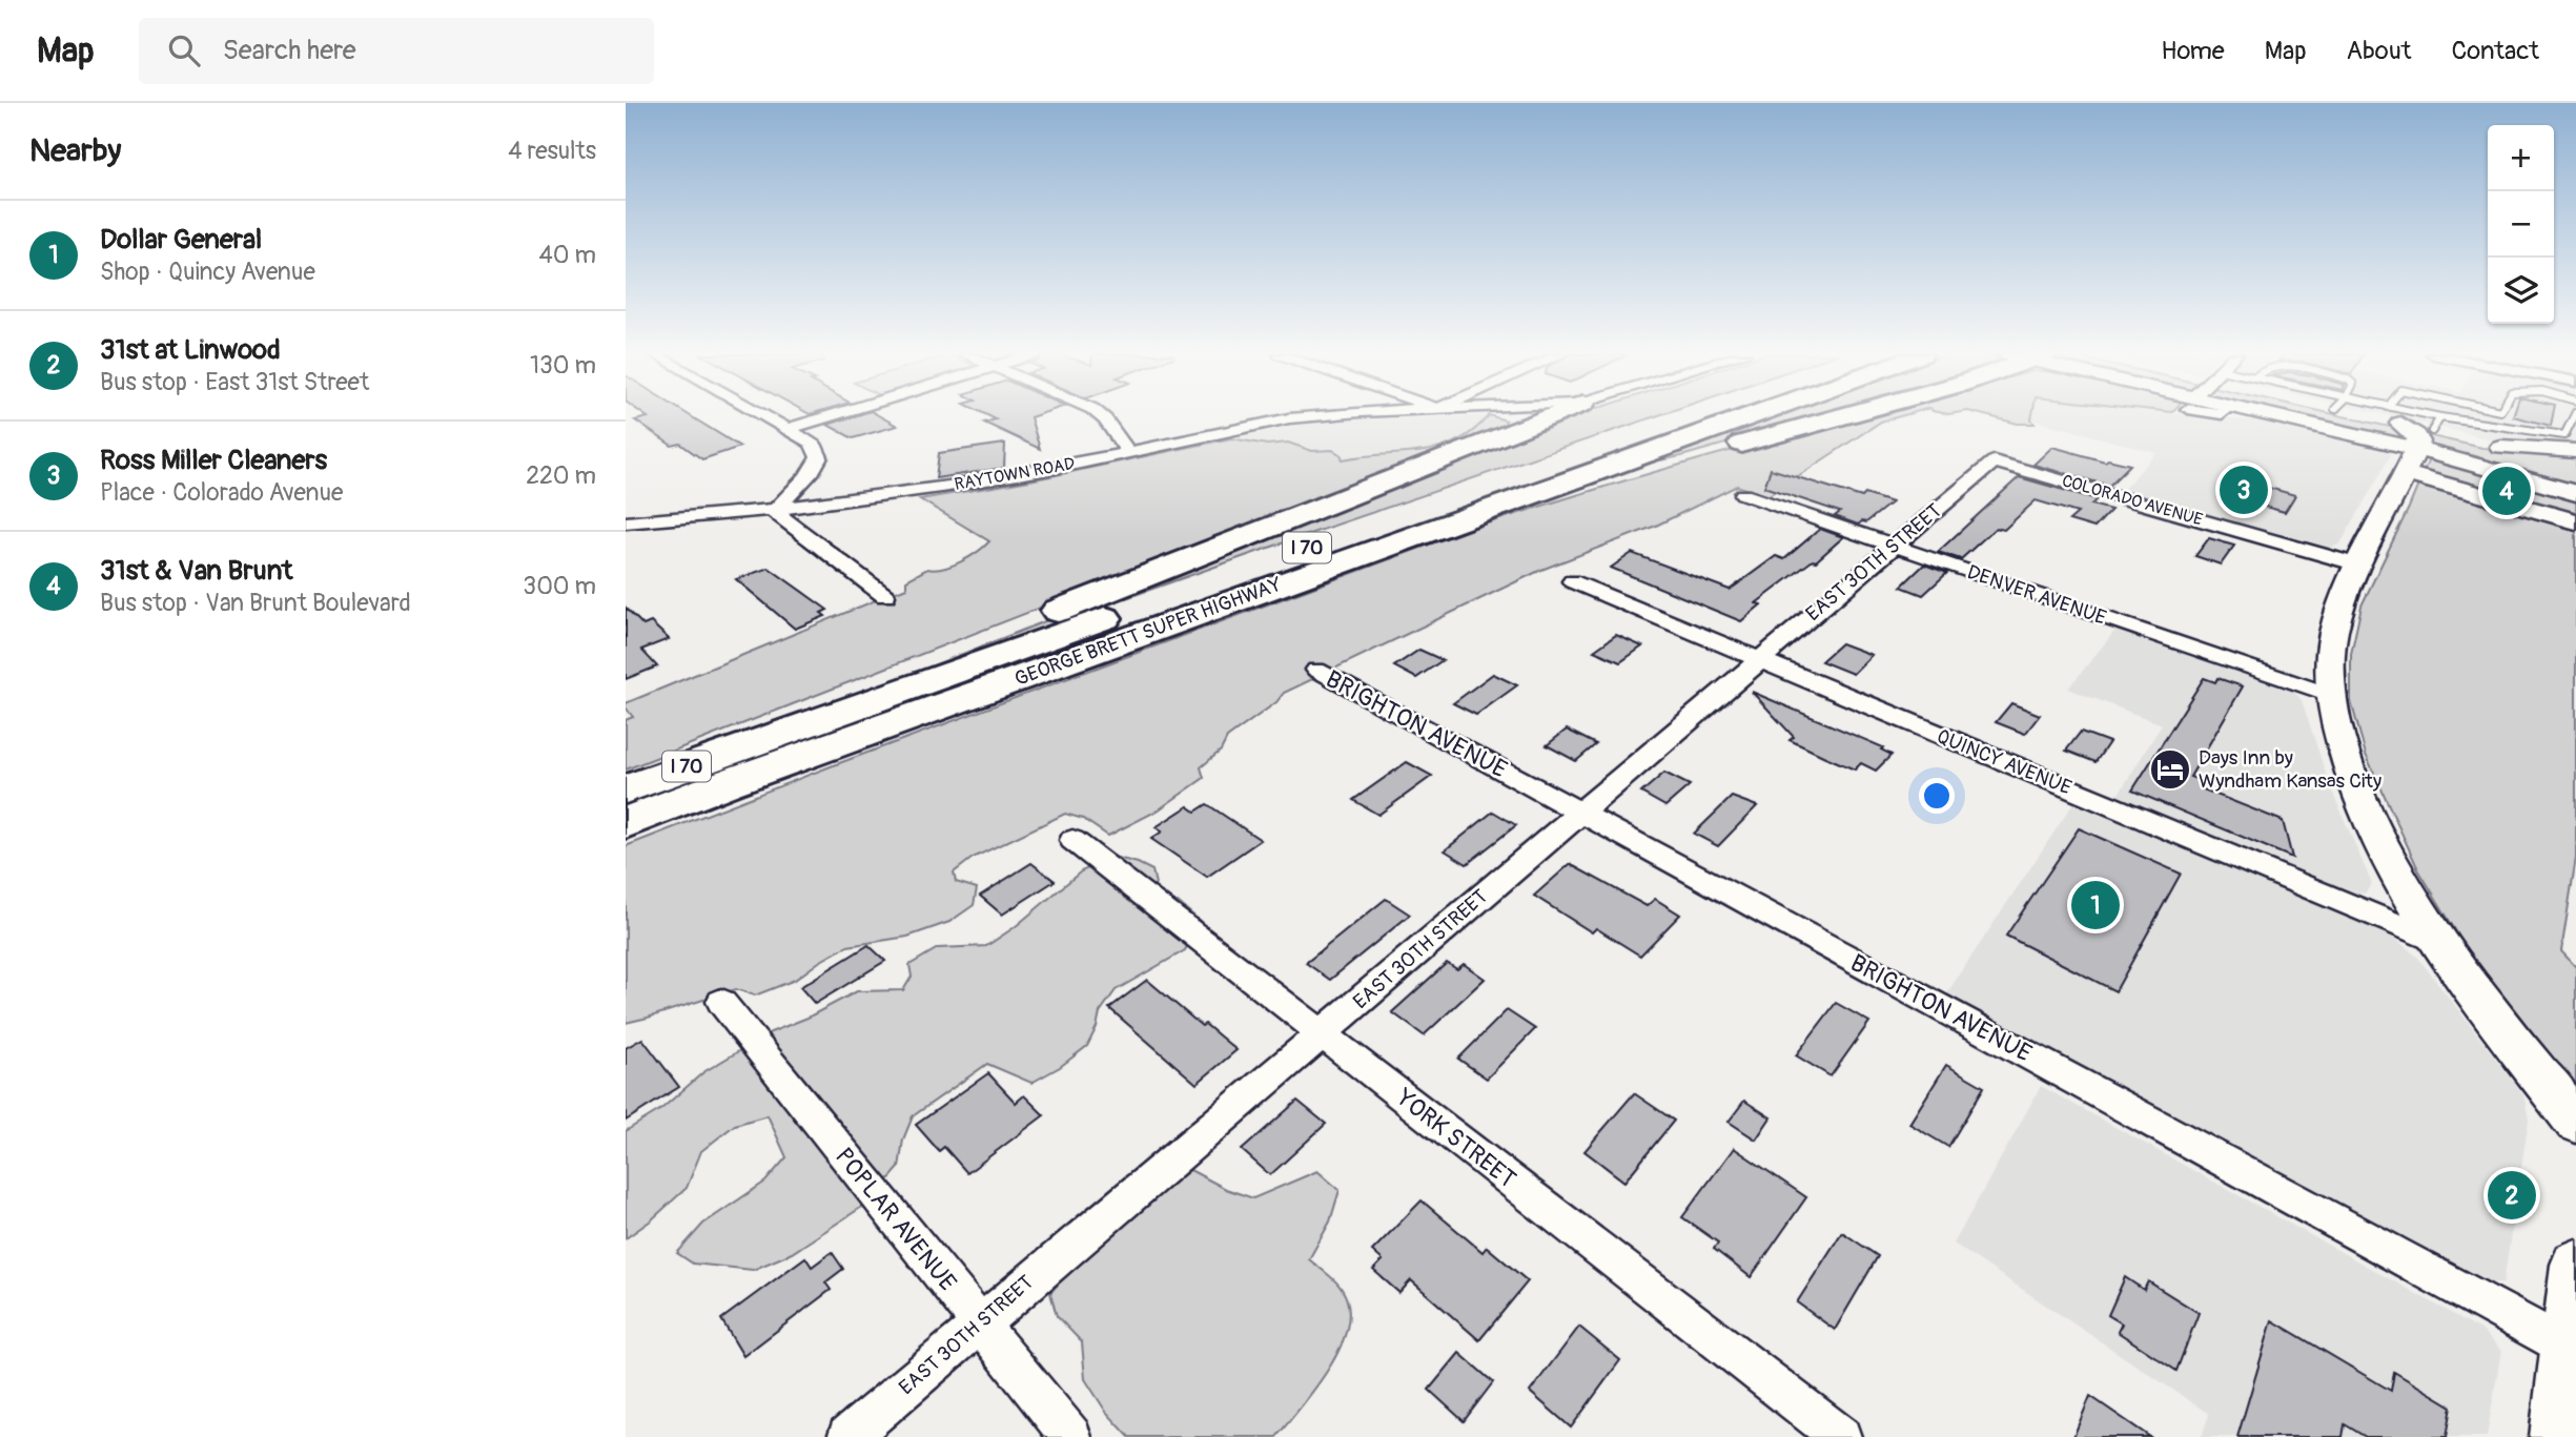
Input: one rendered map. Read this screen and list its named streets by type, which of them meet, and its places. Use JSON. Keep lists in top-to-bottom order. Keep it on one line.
{"streets":{"highway":["I 70","GEORGE BRETT SUPER HIGHWAY"],"street":["RAYTOWN ROAD","COLORADO AVENUE","EAST 30TH STREET","DENVER AVENUE","BRIGHTON AVENUE","QUINCY AVENUE","YORK STREET","POPLAR AVENUE"]},"crossings":[["COLORADO AVENUE","EAST 30TH STREET"],["EAST 30TH STREET","DENVER AVENUE"],["EAST 30TH STREET","BRIGHTON AVENUE"],["EAST 30TH STREET","QUINCY AVENUE"],["EAST 30TH STREET","YORK STREET"],["EAST 30TH STREET","POPLAR AVENUE"]],"places":{"hotel":["Days Inn by Wyndham Kansas City"]},"page":{"header":"Map","search":"Search here","nav":["Home","Map","About","Contact"],"heading":["Nearby","4 results"],"map_buttons":["+","−"],"list":[{"mark":"1","name":"Dollar General","note":"Shop · Quincy Avenue","value":"40 m"},{"mark":"2","name":"31st at Linwood","note":"Bus stop · East 31st Street","value":"130 m"},{"mark":"3","name":"Ross Miller Cleaners","note":"Place · Colorado Avenue","value":"220 m"},{"mark":"4","name":"31st & Van Brunt","note":"Bus stop · Van Brunt Boulevard","value":"300 m"}],"pins":["3","4","1","2"]}}
